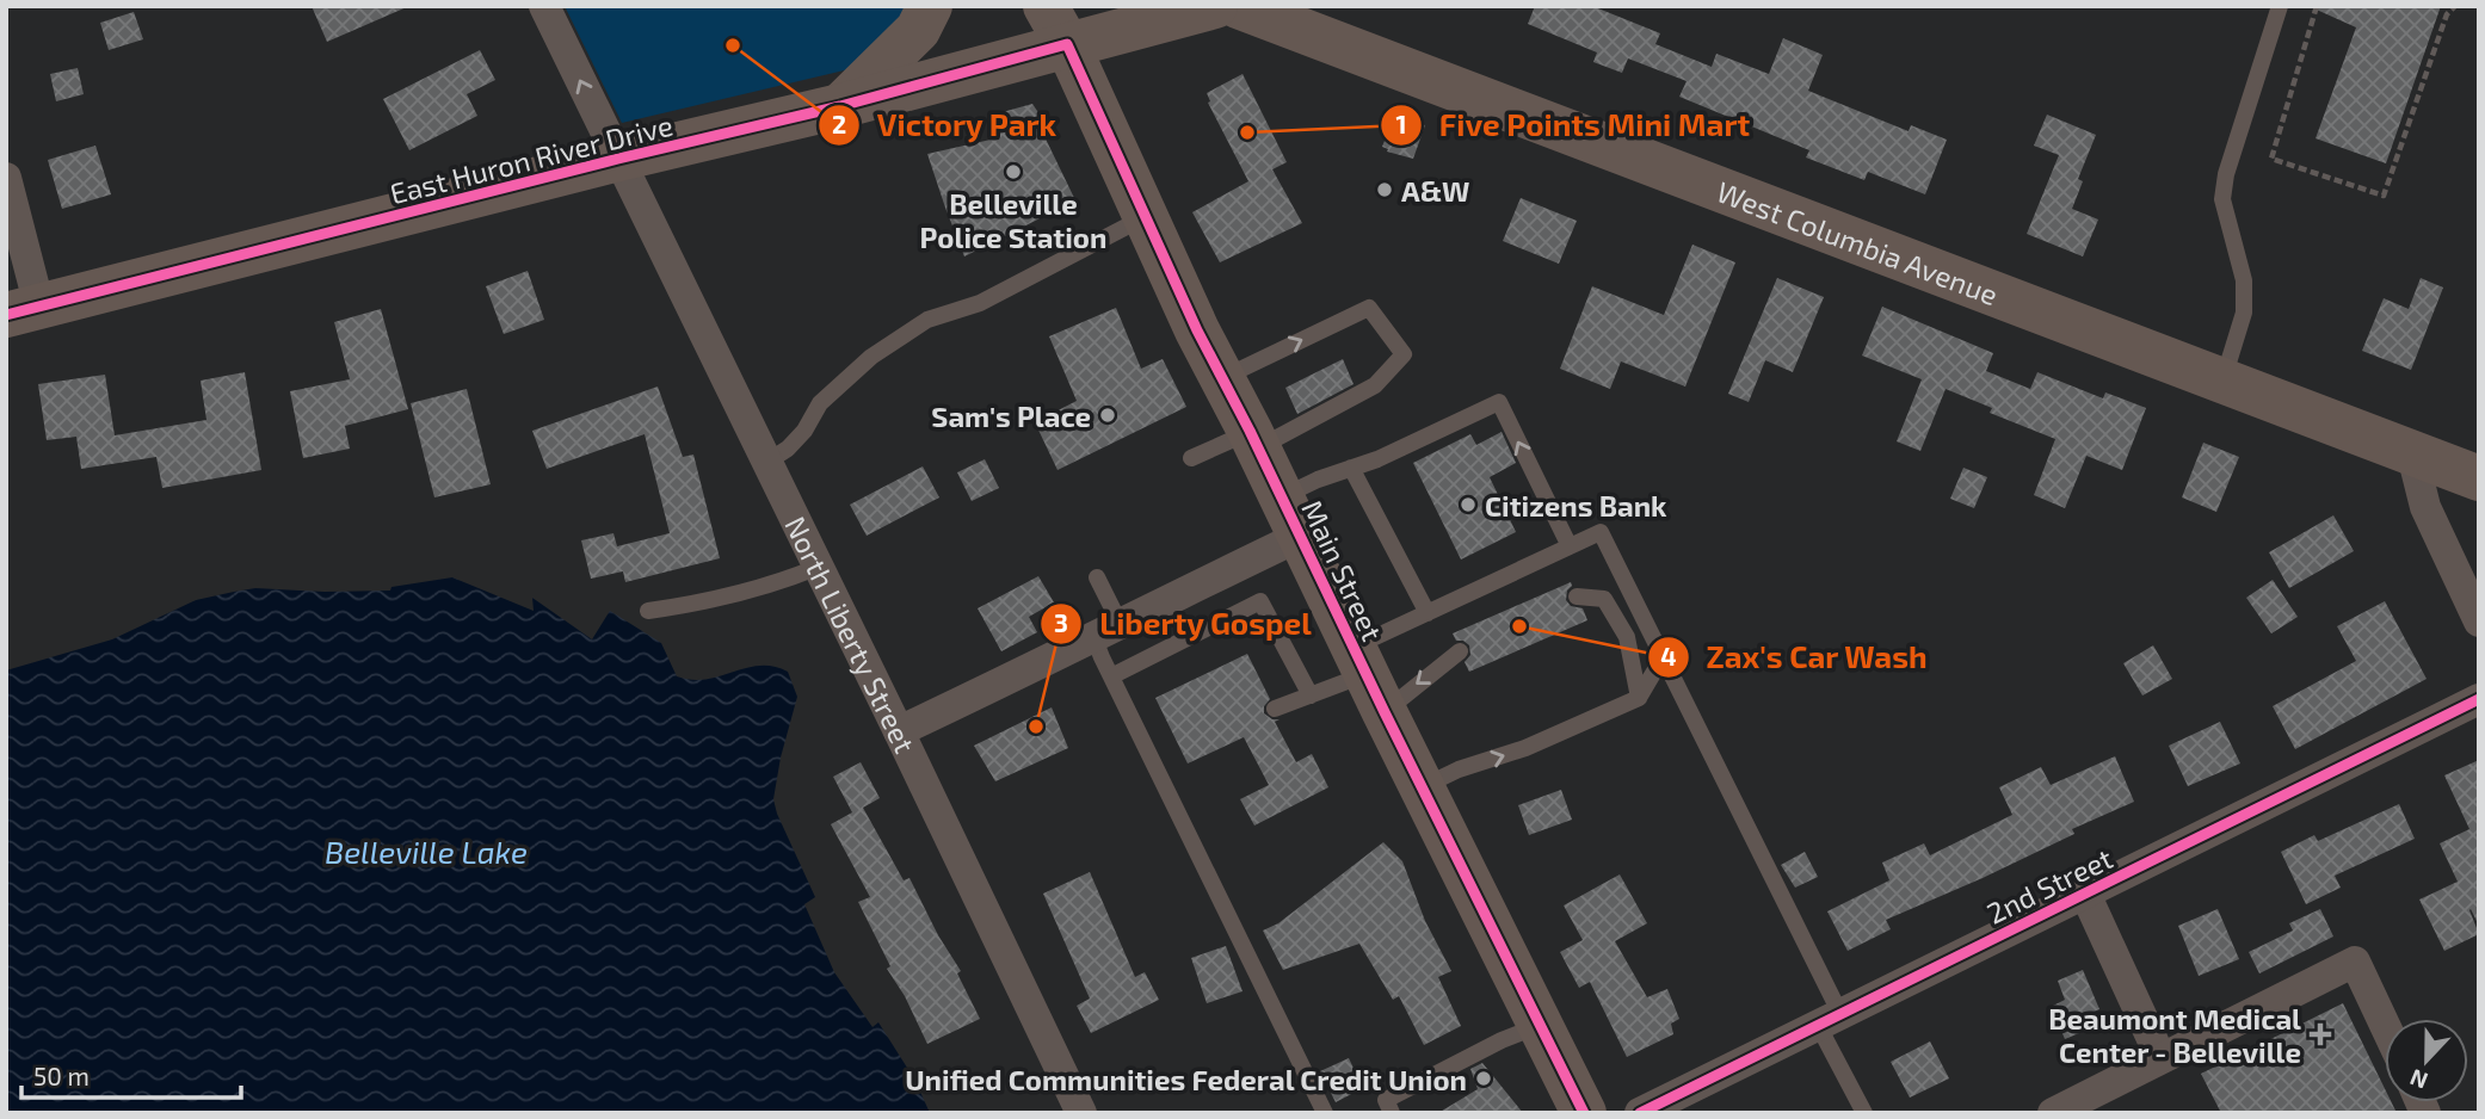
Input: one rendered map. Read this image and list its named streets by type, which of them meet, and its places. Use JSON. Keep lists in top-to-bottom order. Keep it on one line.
{"streets":{"main road":["East Huron River Drive","West Columbia Avenue","Main Street"],"street":["North Liberty Street","2nd Street"]},"crossings":[["East Huron River Drive","Main Street"],["East Huron River Drive","North Liberty Street"]],"water":["Belleville Lake"],"places":{"other":["Victory Park","Five Points Mini Mart","Belleville Police Station","A&W","Sam's Place","Citizens Bank","Zax's Car Wash","Liberty Gospel","Unified Communities Federal Credit Union"],"health":["Beaumont Medical Center - Belleville"]},"scale_bar":"50 m","north":"bottom"}
